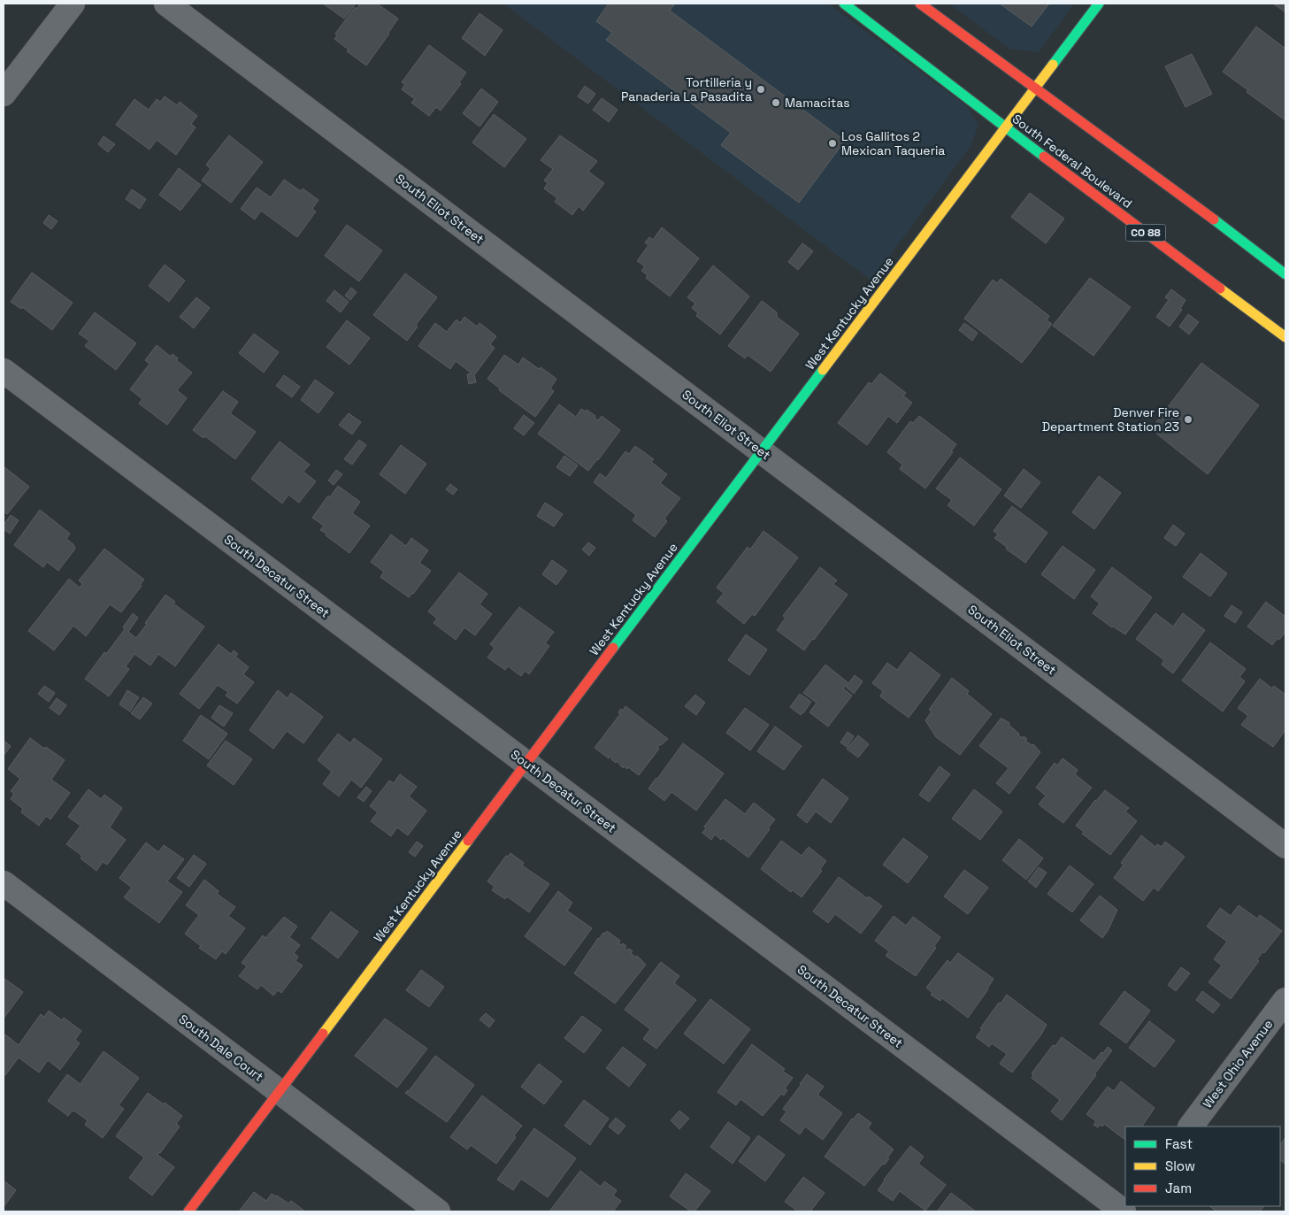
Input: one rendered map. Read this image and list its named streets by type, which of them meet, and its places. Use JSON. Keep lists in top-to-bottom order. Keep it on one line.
{"streets":{"street":["South Federal Boulevard","South Eliot Street","CO 88","West Kentucky Avenue","South Decatur Street","South Dale Court","West Ohio Avenue"]},"crossings":[["South Federal Boulevard","West Kentucky Avenue"],["South Eliot Street","West Kentucky Avenue"],["West Kentucky Avenue","South Decatur Street"],["West Kentucky Avenue","South Dale Court"]],"places":["Tortilleria y Panaderia La Pasadita","Mamacitas","Los Gallitos 2 Mexican Taqueria","Denver Fire Department Station 23"],"legend":["Fast","Slow","Jam"]}
